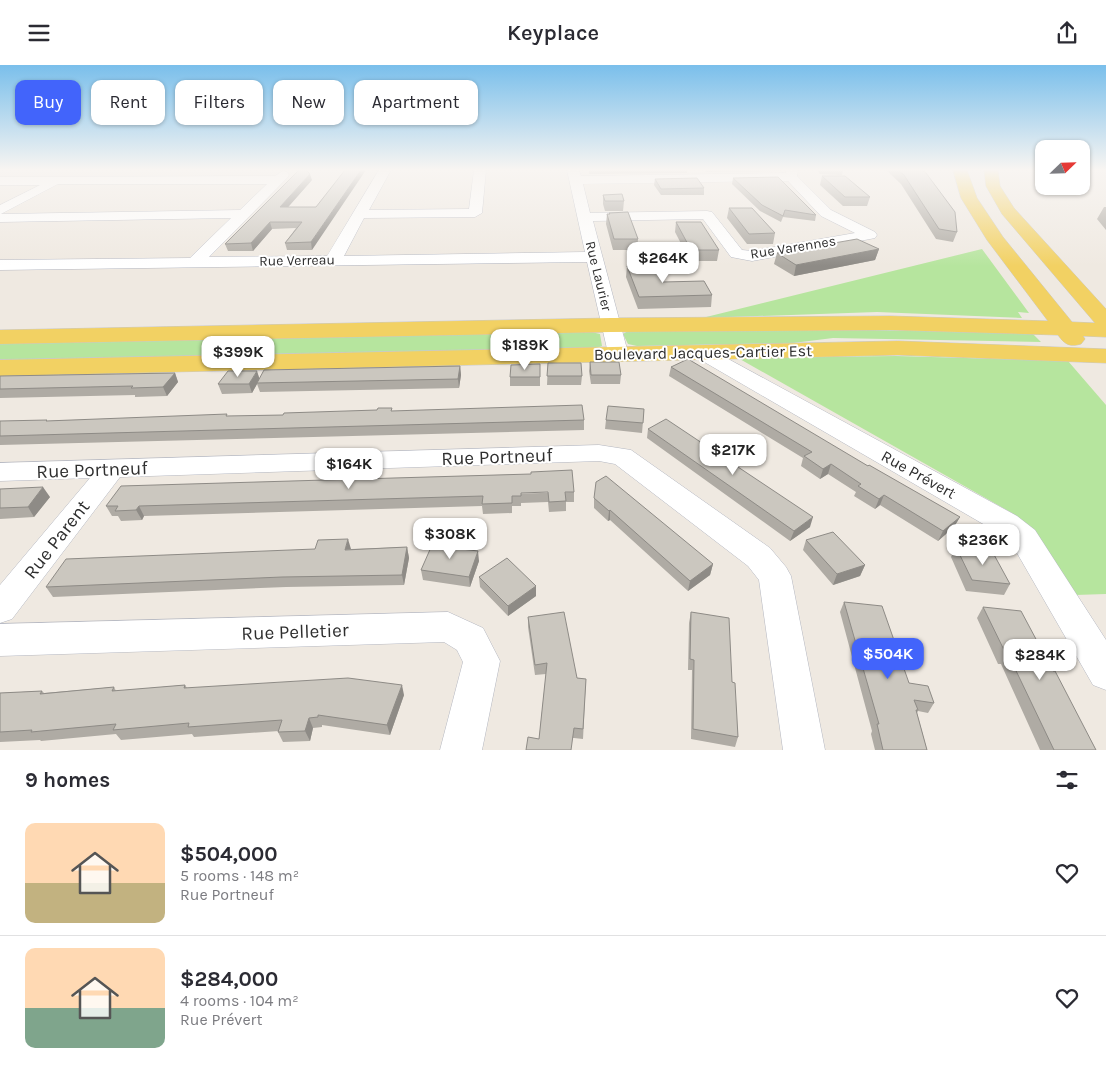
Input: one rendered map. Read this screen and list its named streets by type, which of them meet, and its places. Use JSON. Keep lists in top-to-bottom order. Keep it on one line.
{"streets":{"main road":["Boulevard Jacques-Cartier Est"],"street":["Rue Varennes","Rue Verreau","Rue Laurier","Rue Portneuf","Rue Prévert","Rue Parent","Rue Pelletier"]},"crossings":[["Rue Varennes","Rue Laurier"],["Rue Verreau","Rue Laurier"],["Rue Laurier","Boulevard Jacques-Cartier Est"],["Boulevard Jacques-Cartier Est","Rue Prévert"],["Rue Portneuf","Rue Parent"]],"north":"top right","page":{"header":"Keyplace","chip":["Buy","Rent","Filters","New","Apartment"],"price":["$264K","$189K","$399K","$217K","$164K","$308K","$236K","$504K","$284K"],"heading":"9 homes","list":[{"name":"$504,000","note":"5 rooms · 148 m² · Rue Portneuf"},{"name":"$284,000","note":"4 rooms · 104 m² · Rue Prévert"}]}}
